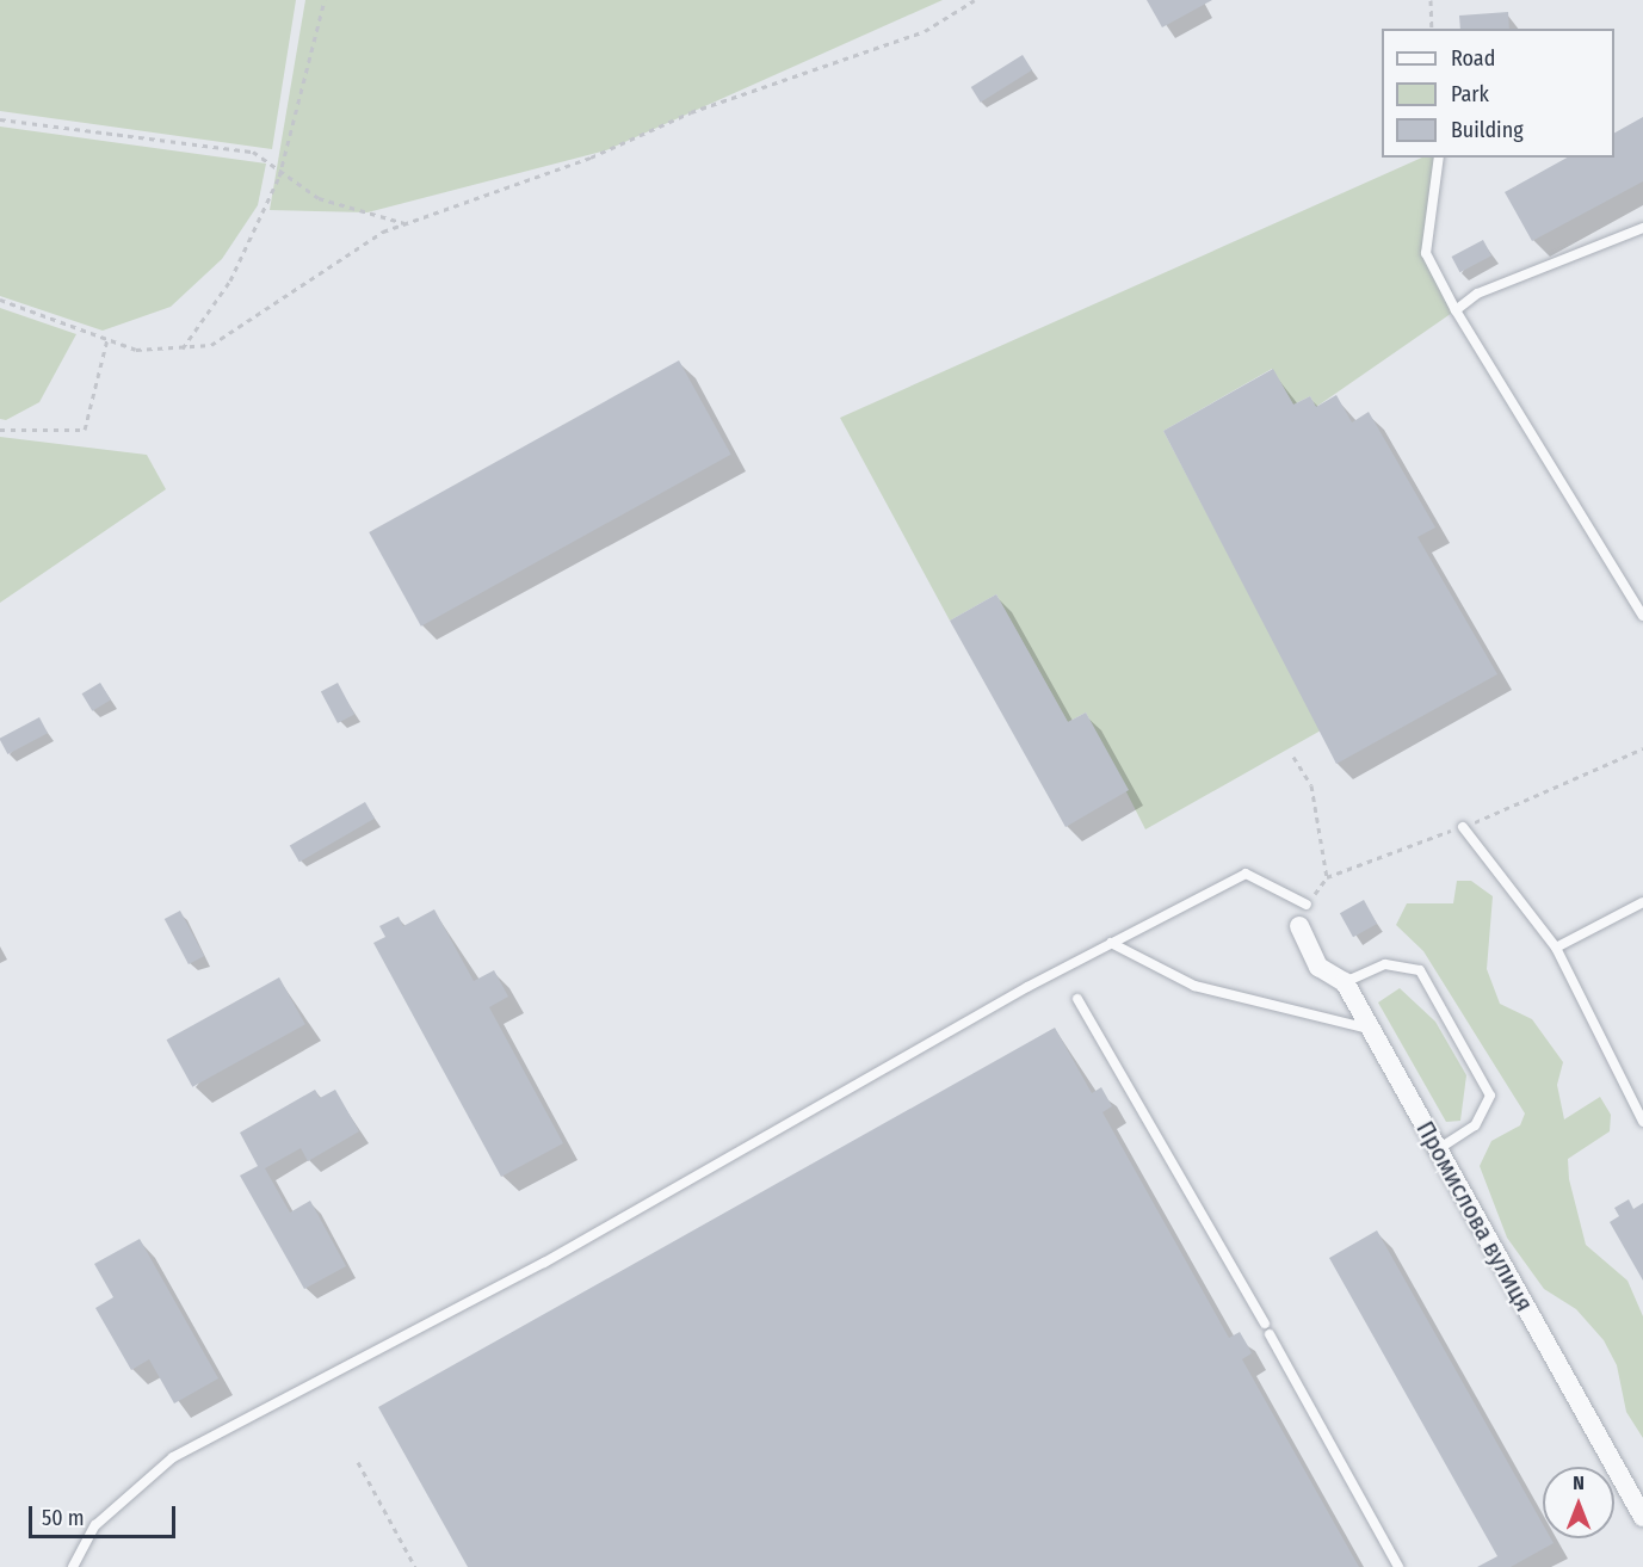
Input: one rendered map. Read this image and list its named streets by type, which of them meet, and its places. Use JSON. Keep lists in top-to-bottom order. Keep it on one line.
{"streets":{"street":["Промислова вулиця"]},"legend":["Road","Park","Building"],"scale_bar":"50 m","north":"top"}
